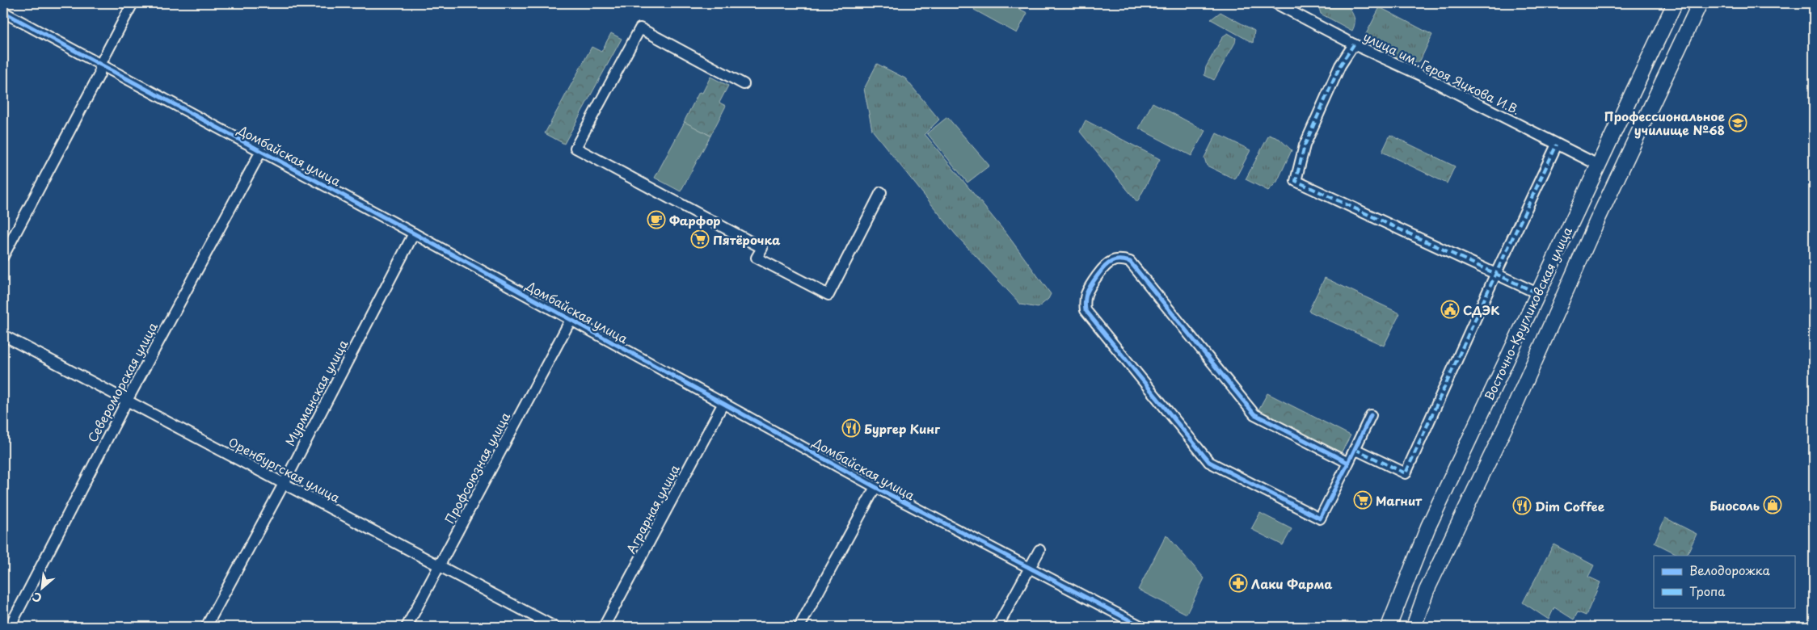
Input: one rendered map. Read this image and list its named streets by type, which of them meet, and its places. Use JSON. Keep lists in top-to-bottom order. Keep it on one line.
{"streets":{"street":["улица им. Героя Яцкова И.В.","Домбайская улица","Восточно-Кругликовская улица","Североморская улица","Мурманская улица","Профсоюзная улица","Оренбургская улица","Аграрная улица"]},"crossings":[["улица им. Героя Яцкова И.В.","Восточно-Кругликовская улица"],["Домбайская улица","Североморская улица"],["Домбайская улица","Мурманская улица"],["Домбайская улица","Профсоюзная улица"],["Домбайская улица","Аграрная улица"],["Североморская улица","Оренбургская улица"],["Мурманская улица","Оренбургская улица"],["Профсоюзная улица","Оренбургская улица"]],"places":{"school or university":["Профессиональное училище №68"],"cafe":["Фарфор"],"supermarket":["Пятёрочка","Магнит"],"public building":["СДЭК"],"restaurant":["Бургер Кинг","Dim Coffee"],"shop":["Биосоль"],"pharmacy":["Лаки Фарма"]},"legend":["Велодорожка","Тропа"],"north":"bottom left"}
